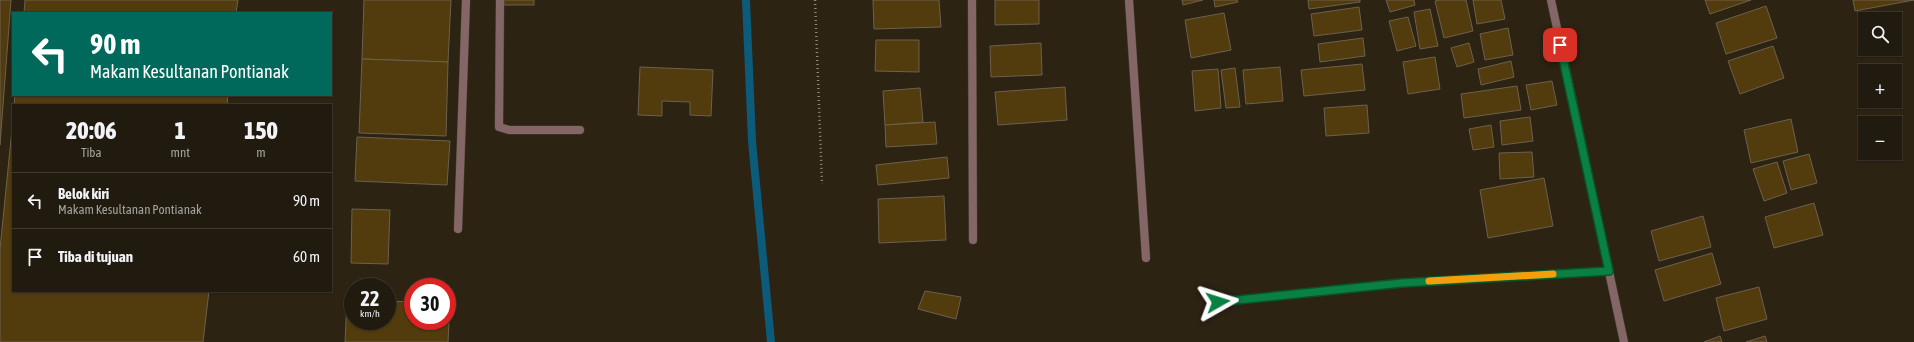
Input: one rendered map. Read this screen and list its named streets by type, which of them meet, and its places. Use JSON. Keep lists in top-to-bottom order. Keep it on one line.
{"page":{"map_buttons":["+","−"],"turn":["90 m","Makam Kesultanan Pontianak"],"eta":["20:06","Tiba","1","mnt","150","m"],"list":[{"name":"Belok kiri","note":"Makam Kesultanan Pontianak","value":"90 m"},{"name":"Tiba di tujuan","value":"60 m"}],"speed":"22 km/h","limit":"30"}}
